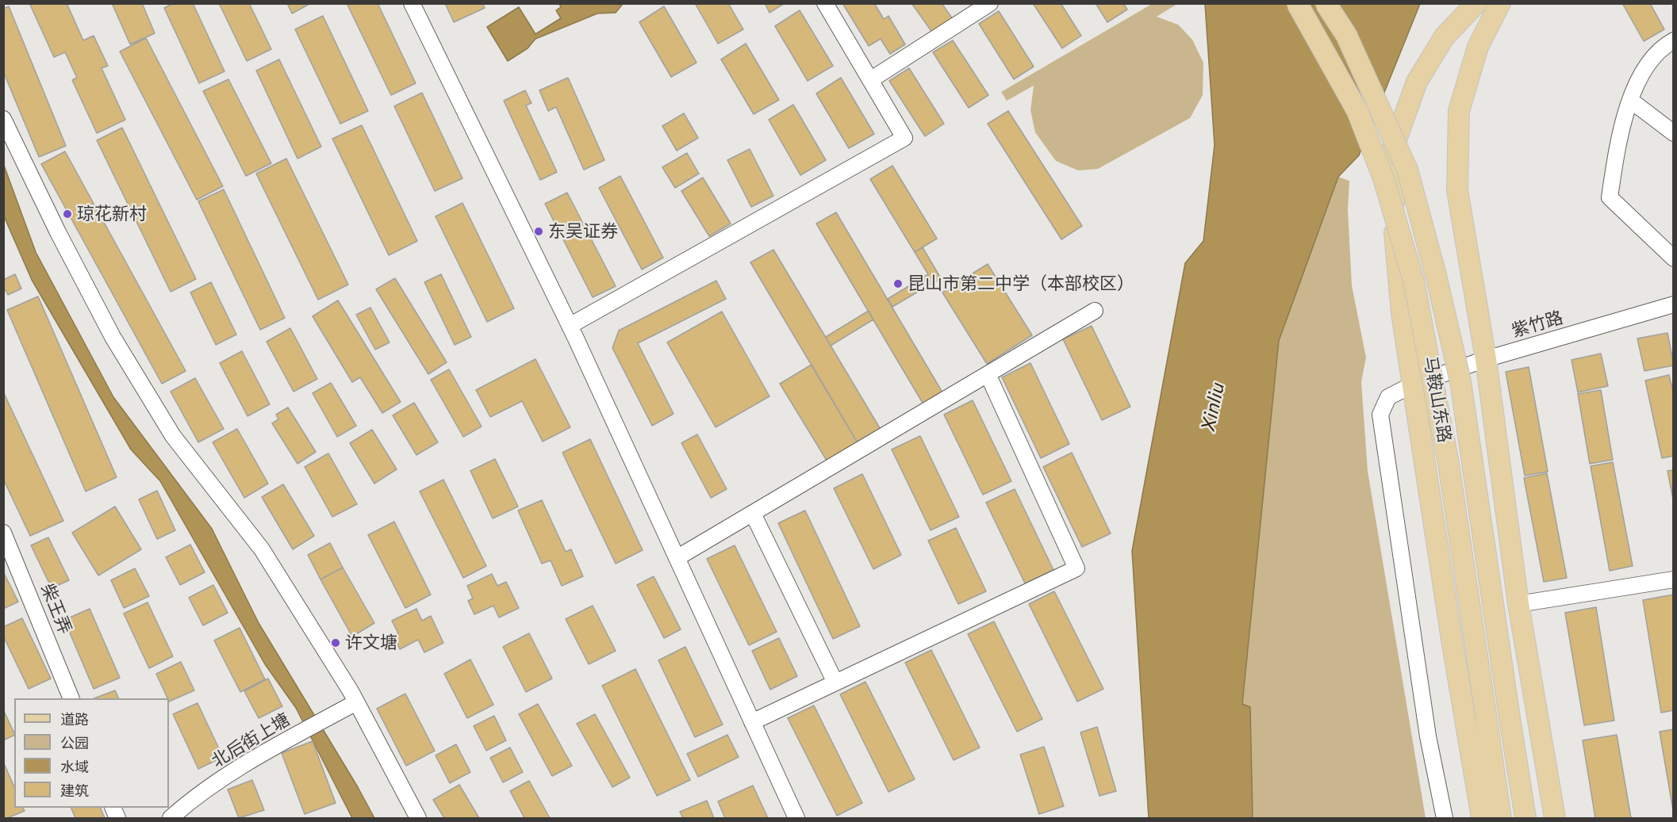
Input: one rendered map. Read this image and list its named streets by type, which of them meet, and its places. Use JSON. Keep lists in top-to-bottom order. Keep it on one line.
{"streets":{"main road":["马鞍山东路"],"street":["紫竹路","柴王弄","北后街上塘"]},"water":["Xinliu"],"places":["琼花新村","东吴证券","昆山市第二中学（本部校区）","许文塘"],"legend":["道路","公园","水域","建筑"]}
